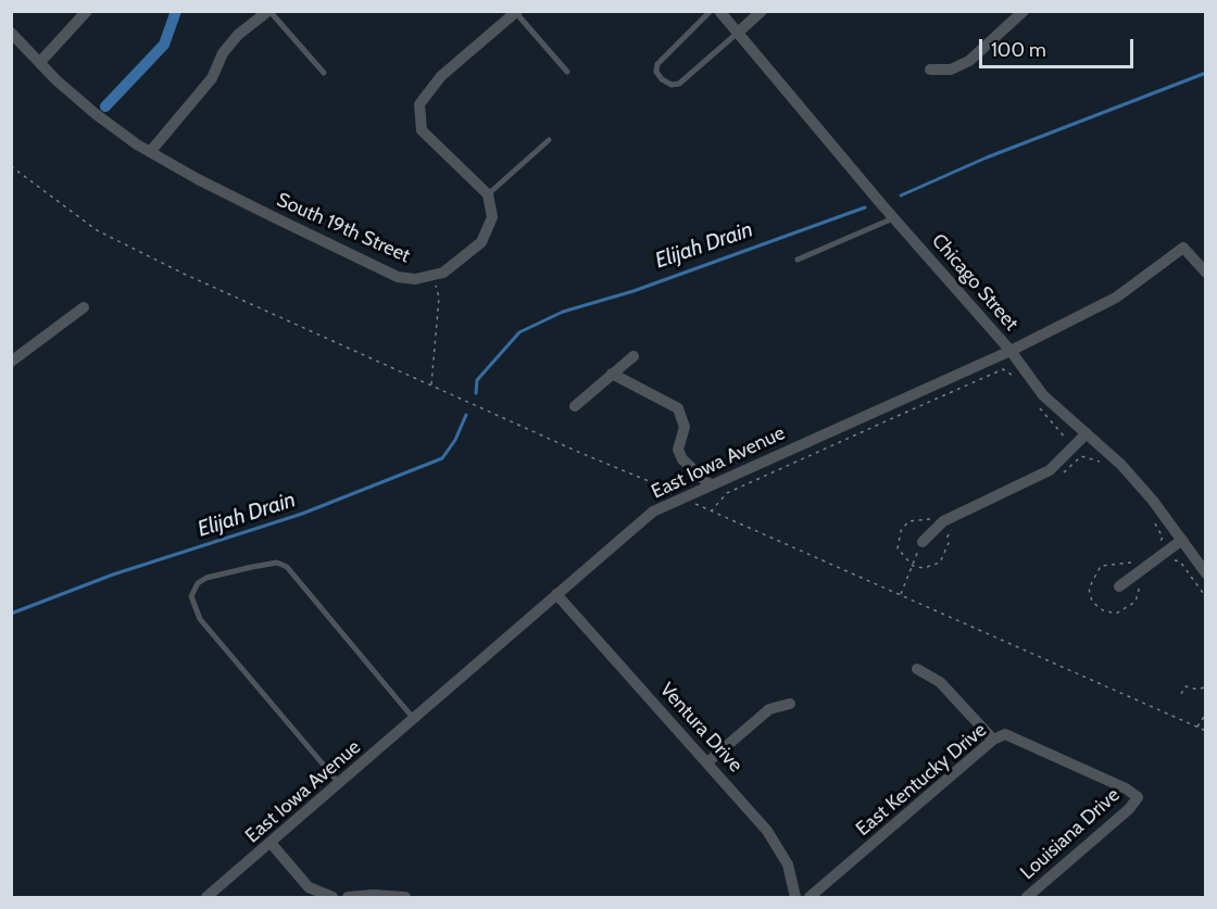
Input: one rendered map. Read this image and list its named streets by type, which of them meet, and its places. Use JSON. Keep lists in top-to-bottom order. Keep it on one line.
{"streets":{"street":["South 19th Street","Chicago Street","East Iowa Avenue","Ventura Drive","East Kentucky Drive","Louisiana Drive"]},"crossings":[["Chicago Street","East Iowa Avenue"],["East Iowa Avenue","Ventura Drive"],["East Kentucky Drive","Louisiana Drive"]],"water":["Elijah Drain"],"scale_bar":"100 m"}
